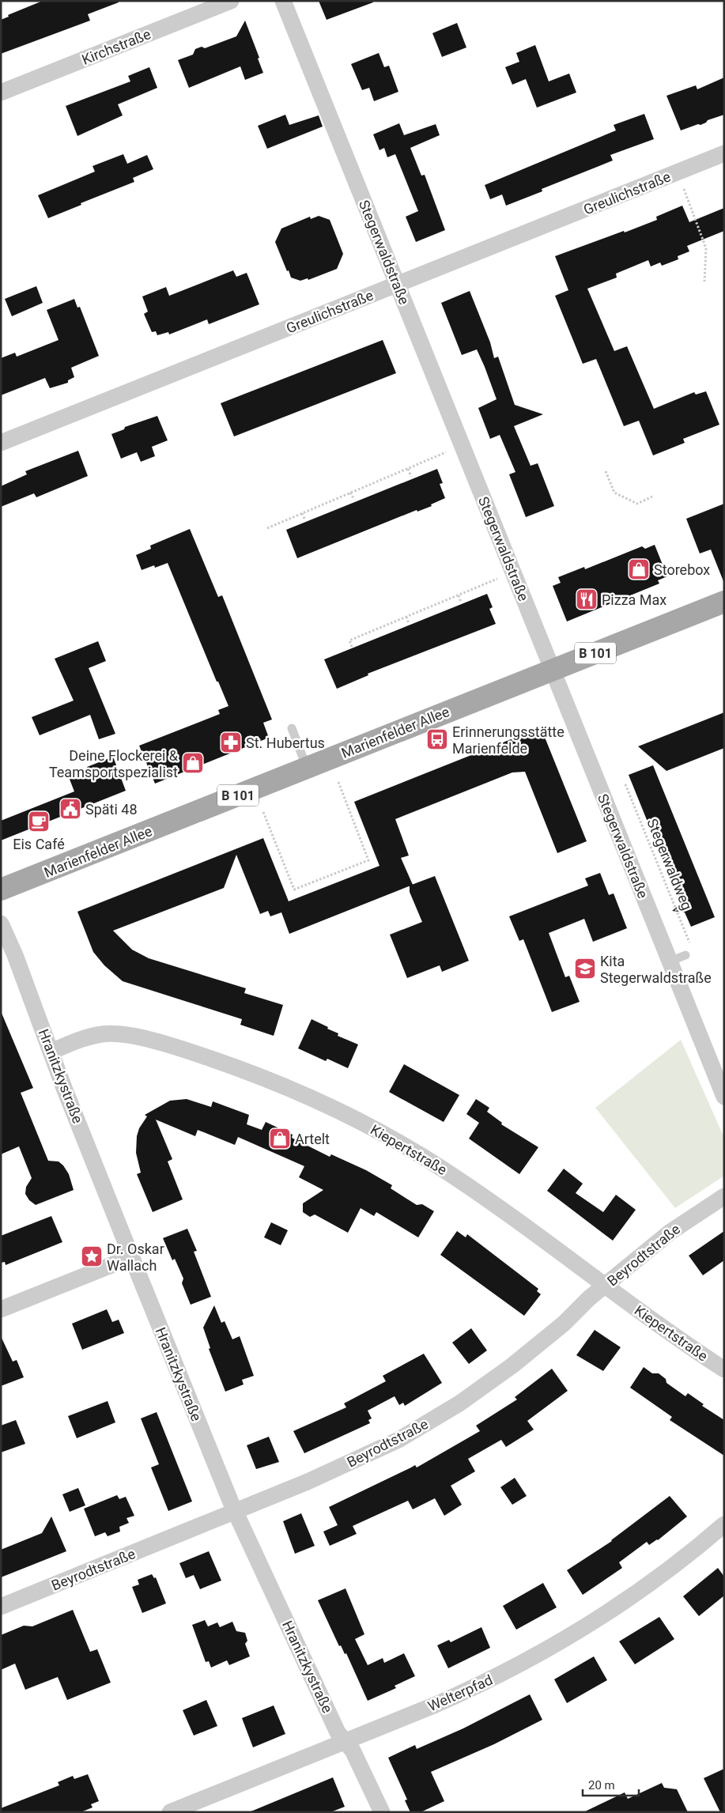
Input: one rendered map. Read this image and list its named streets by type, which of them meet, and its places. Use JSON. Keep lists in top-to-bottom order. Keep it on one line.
{"streets":{"main road":["B 101","Marienfelder Allee"],"street":["Kirchstraße","Greulichstraße","Stegerwaldstraße","Hranitzkystraße","Kiepertstraße","Beyrodtstraße","Welterpfad"],"path":["Stegerwaldweg"]},"crossings":[["Greulichstraße","Stegerwaldstraße"],["Stegerwaldstraße","Marienfelder Allee"],["Hranitzkystraße","Kiepertstraße"],["Hranitzkystraße","Beyrodtstraße"],["Hranitzkystraße","Welterpfad"],["Kiepertstraße","Beyrodtstraße"]],"places":{"shop":["Storebox","Deine Flockerei & Teamsportspezialist","Artelt"],"restaurant":["Pizza Max"],"bus stop":["Erinnerungsstätte Marienfelde"],"pharmacy":["St. Hubertus"],"public building":["Späti 48"],"cafe":["Eis Café"],"school or university":["Kita Stegerwaldstraße"],"place":["Dr. Oskar Wallach"]},"scale_bar":"20 m"}
